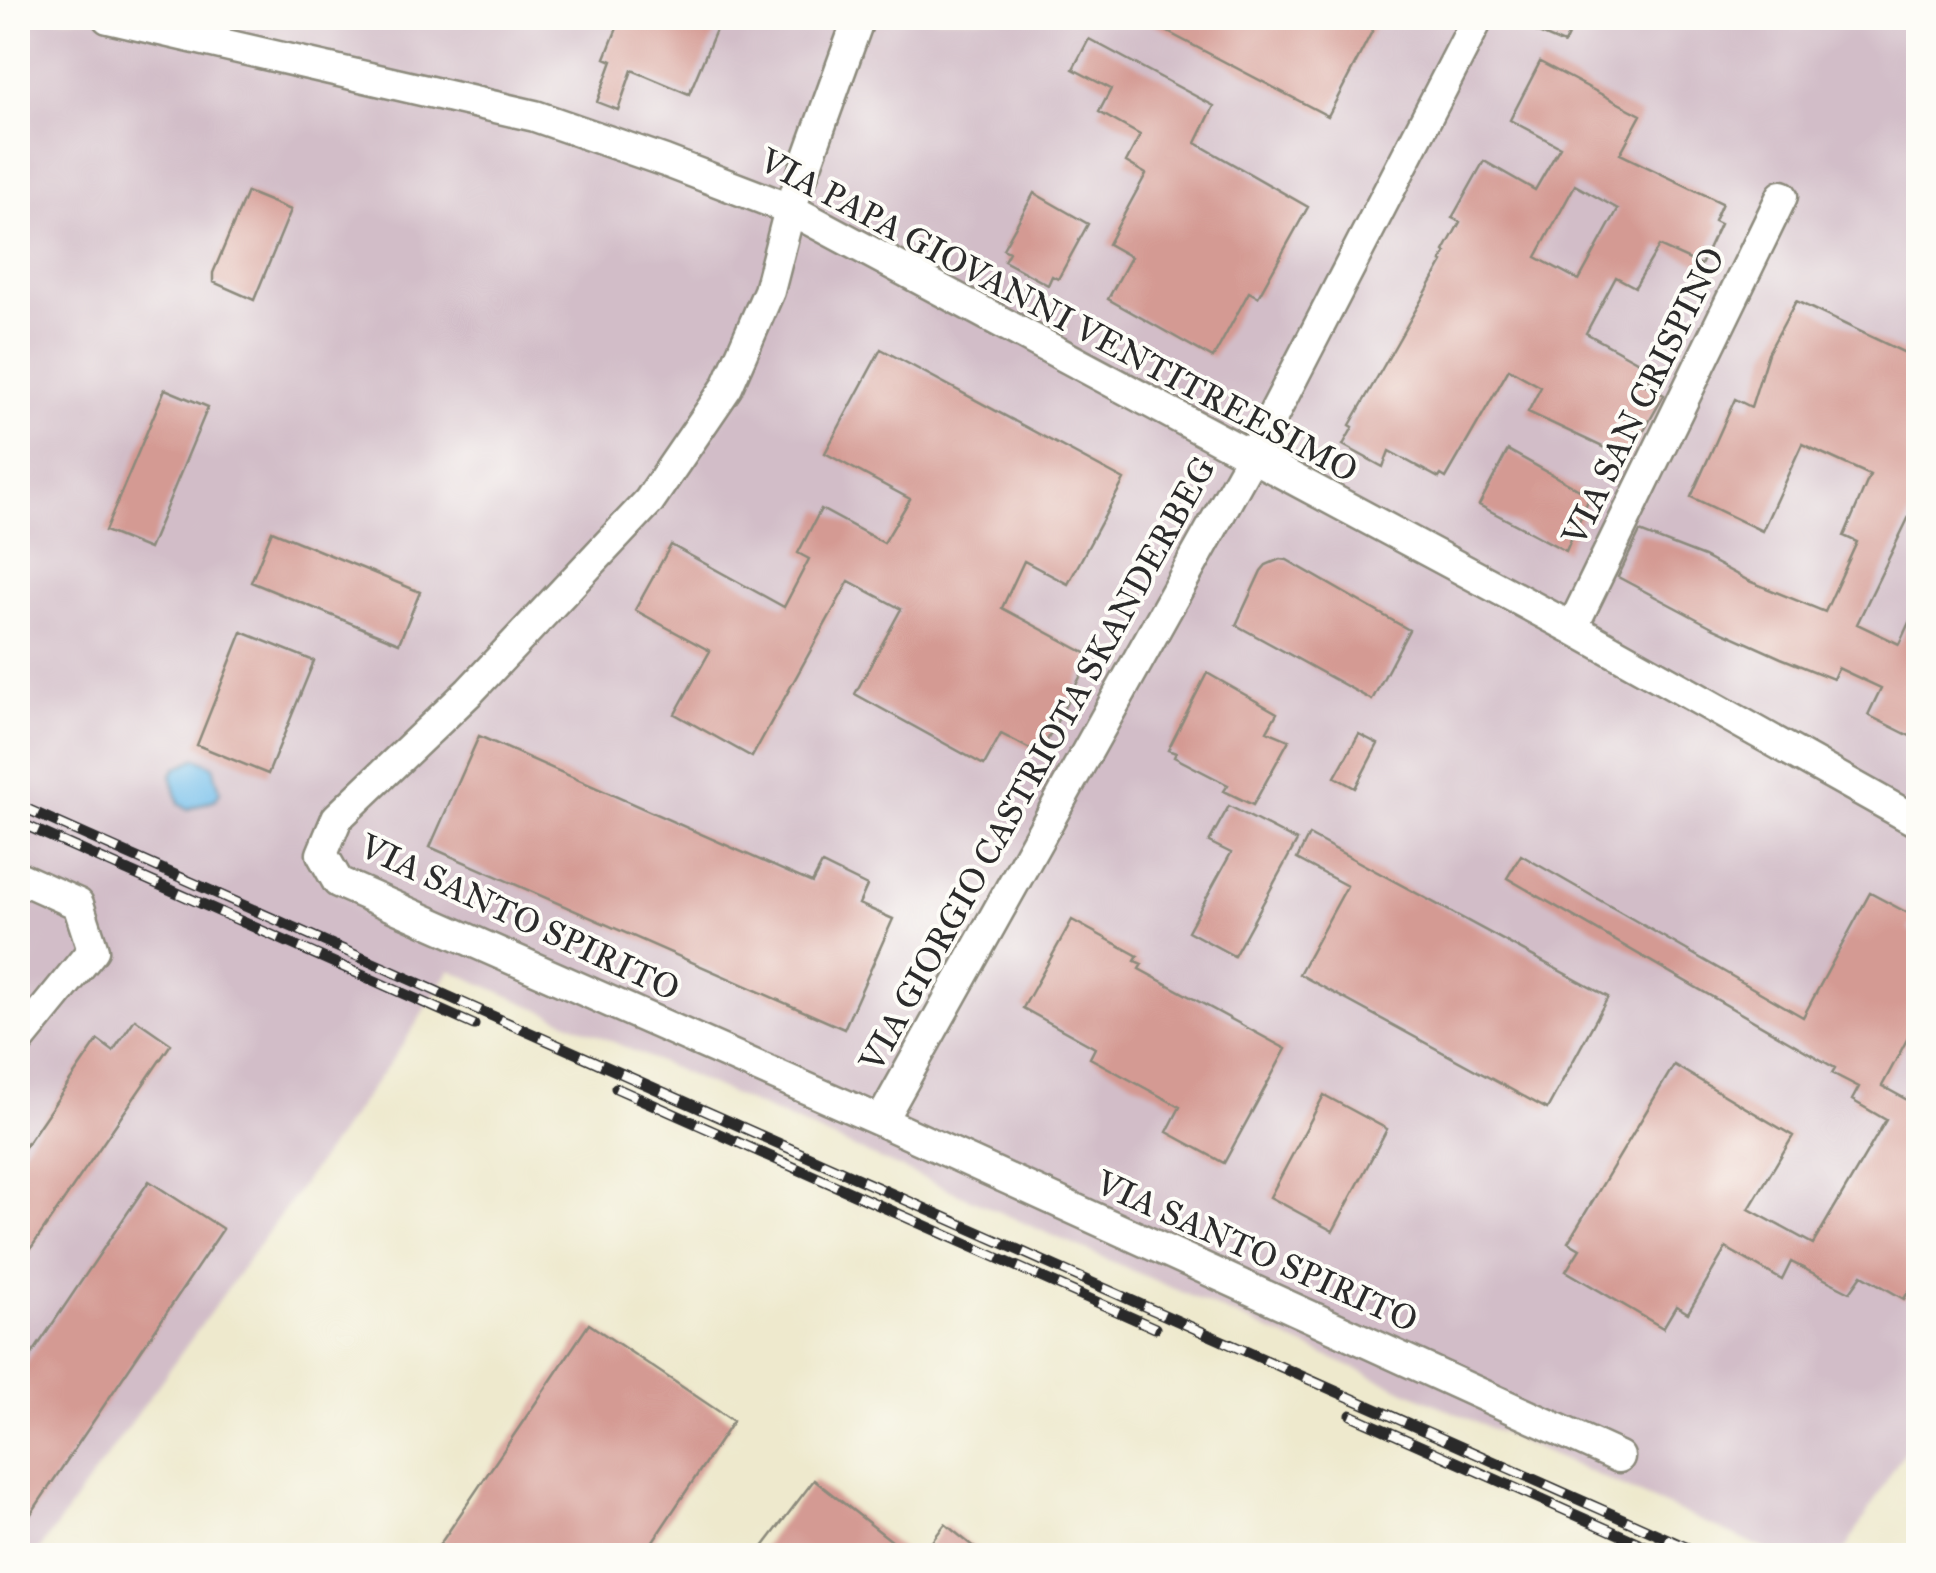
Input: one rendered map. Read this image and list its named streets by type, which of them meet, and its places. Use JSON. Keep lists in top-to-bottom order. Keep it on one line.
{"streets":{"street":["VIA PAPA GIOVANNI VENTITREESIMO","VIA SAN CRISPINO","VIA GIORGIO CASTRIOTA SKANDERBEG","VIA SANTO SPIRITO"]},"crossings":[["VIA PAPA GIOVANNI VENTITREESIMO","VIA SAN CRISPINO"],["VIA PAPA GIOVANNI VENTITREESIMO","VIA GIORGIO CASTRIOTA SKANDERBEG"],["VIA PAPA GIOVANNI VENTITREESIMO","VIA SANTO SPIRITO"],["VIA GIORGIO CASTRIOTA SKANDERBEG","VIA SANTO SPIRITO"]]}
